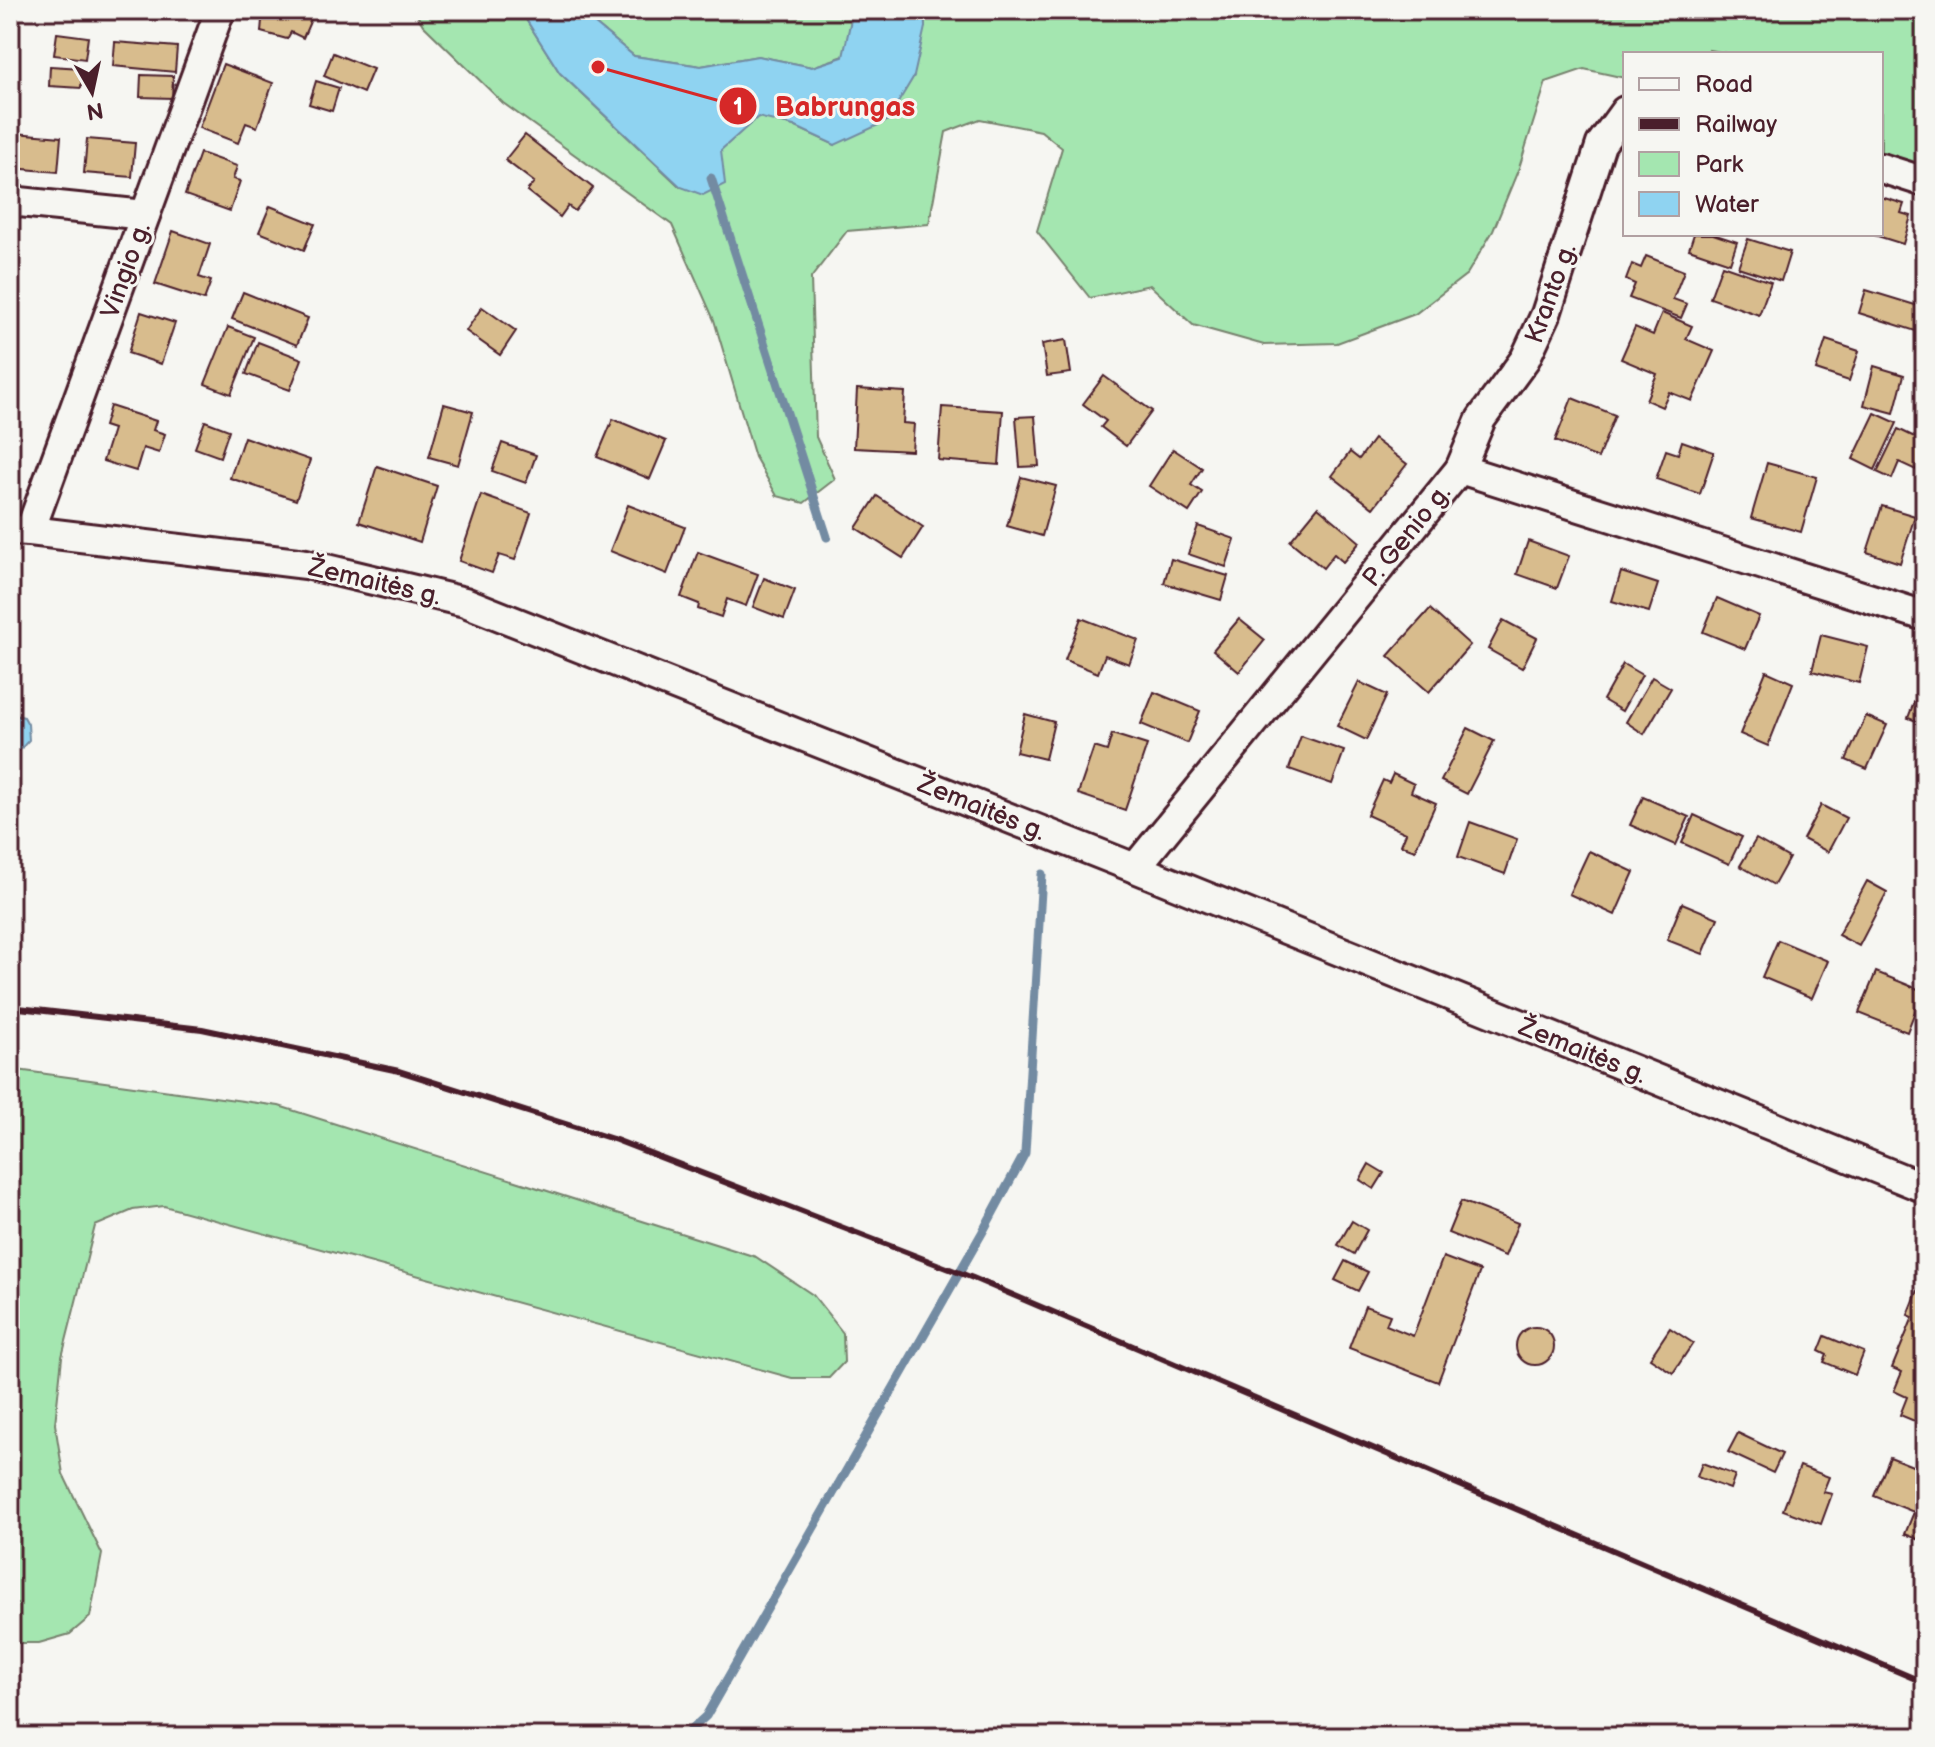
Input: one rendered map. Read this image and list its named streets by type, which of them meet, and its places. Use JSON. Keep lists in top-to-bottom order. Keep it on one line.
{"streets":{"street":["Vingio g.","Kranto g.","P. Genio g.","Žemaitės g."]},"crossings":[["Vingio g.","Žemaitės g."],["Kranto g.","P. Genio g."],["P. Genio g.","Žemaitės g."]],"places":["Babrungas"],"legend":["Road","Railway","Park","Water"],"north":"bottom"}
